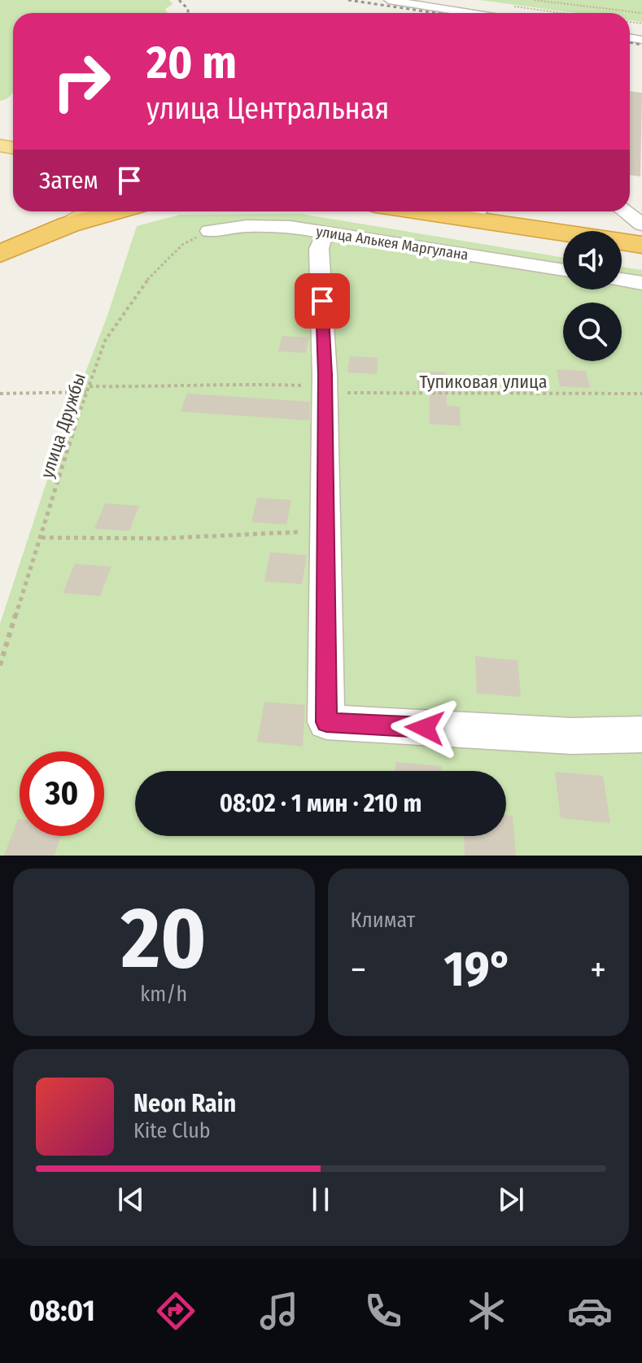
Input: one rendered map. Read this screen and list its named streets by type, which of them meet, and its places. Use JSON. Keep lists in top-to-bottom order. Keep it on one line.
{"streets":{"street":["улица Алькея Маргулана"],"path":["Тупиковая улица","улица Дружбы"]},"crossings":[["улица Алькея Маргулана","улица Дружбы"],["Тупиковая улица","улица Дружбы"]],"page":{"turn":["20 m","улица Центральная"],"then":"Затем","limit":"30","trip":"08:02 · 1 мин · 210 m","tile":[["20","km/h"],"Климат"],"heat":["−","19°","+"],"song":["Neon Rain","Kite Club"],"tabs":"08:01"}}
